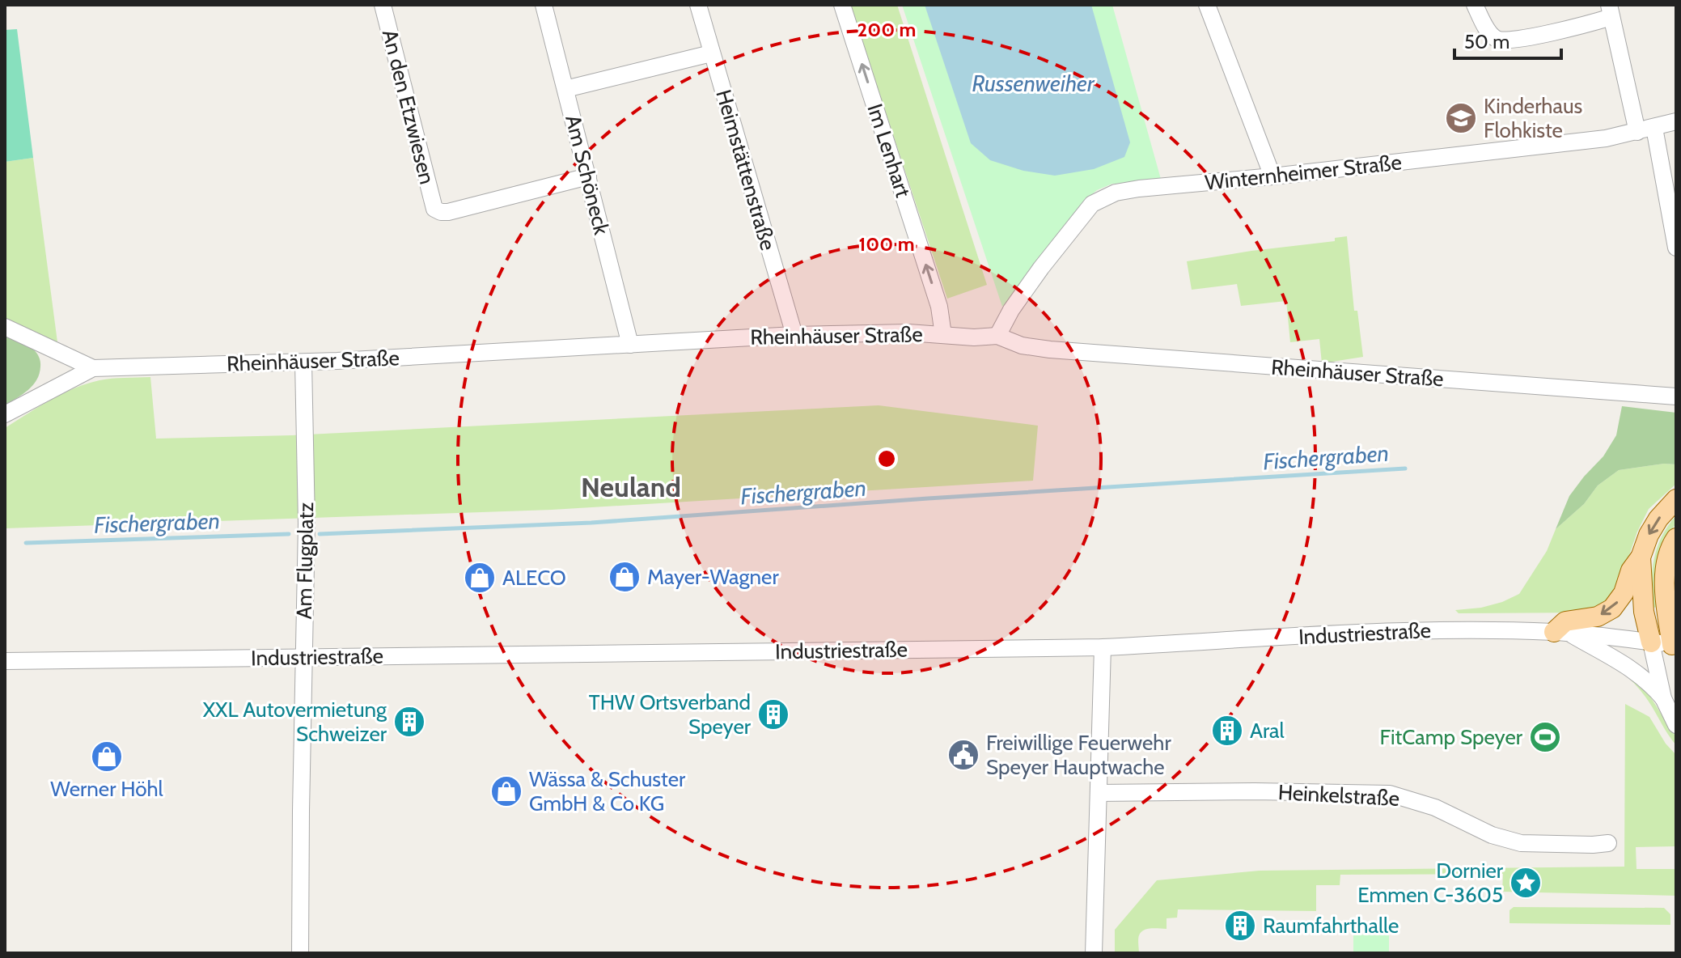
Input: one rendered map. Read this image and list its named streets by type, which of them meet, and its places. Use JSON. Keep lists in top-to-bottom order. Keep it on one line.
{"streets":{"street":["An den Etzwiesen","Im Lenhart","Heimstättenstraße","Winternheimer Straße","Am Schöneck","Rheinhäuser Straße","Am Flugplatz","Industriestraße","Heinkelstraße"]},"crossings":[["An den Etzwiesen","Am Schöneck"],["Im Lenhart","Rheinhäuser Straße"],["Heimstättenstraße","Rheinhäuser Straße"],["Winternheimer Straße","Rheinhäuser Straße"],["Am Schöneck","Rheinhäuser Straße"],["Rheinhäuser Straße","Am Flugplatz"],["Am Flugplatz","Industriestraße"]],"one_way":["Im Lenhart"],"districts":["Neuland"],"water":["Russenweiher","Fischergraben"],"places":{"school or university":["Kinderhaus Flohkiste"],"shop":["Mayer-Wagner","ALECO","Werner Höhl","Wässa & Schuster GmbH & Co KG"],"building":["THW Ortsverband Speyer","XXL Autovermietung Schweizer","Aral","Raumfahrthalle"],"sports":["FitCamp Speyer"],"public building":["Freiwillige Feuerwehr Speyer Hauptwache"],"place":["Dornier Emmen C-3605"]},"scale_bar":"50 m","rings":["200 m","100 m"]}
